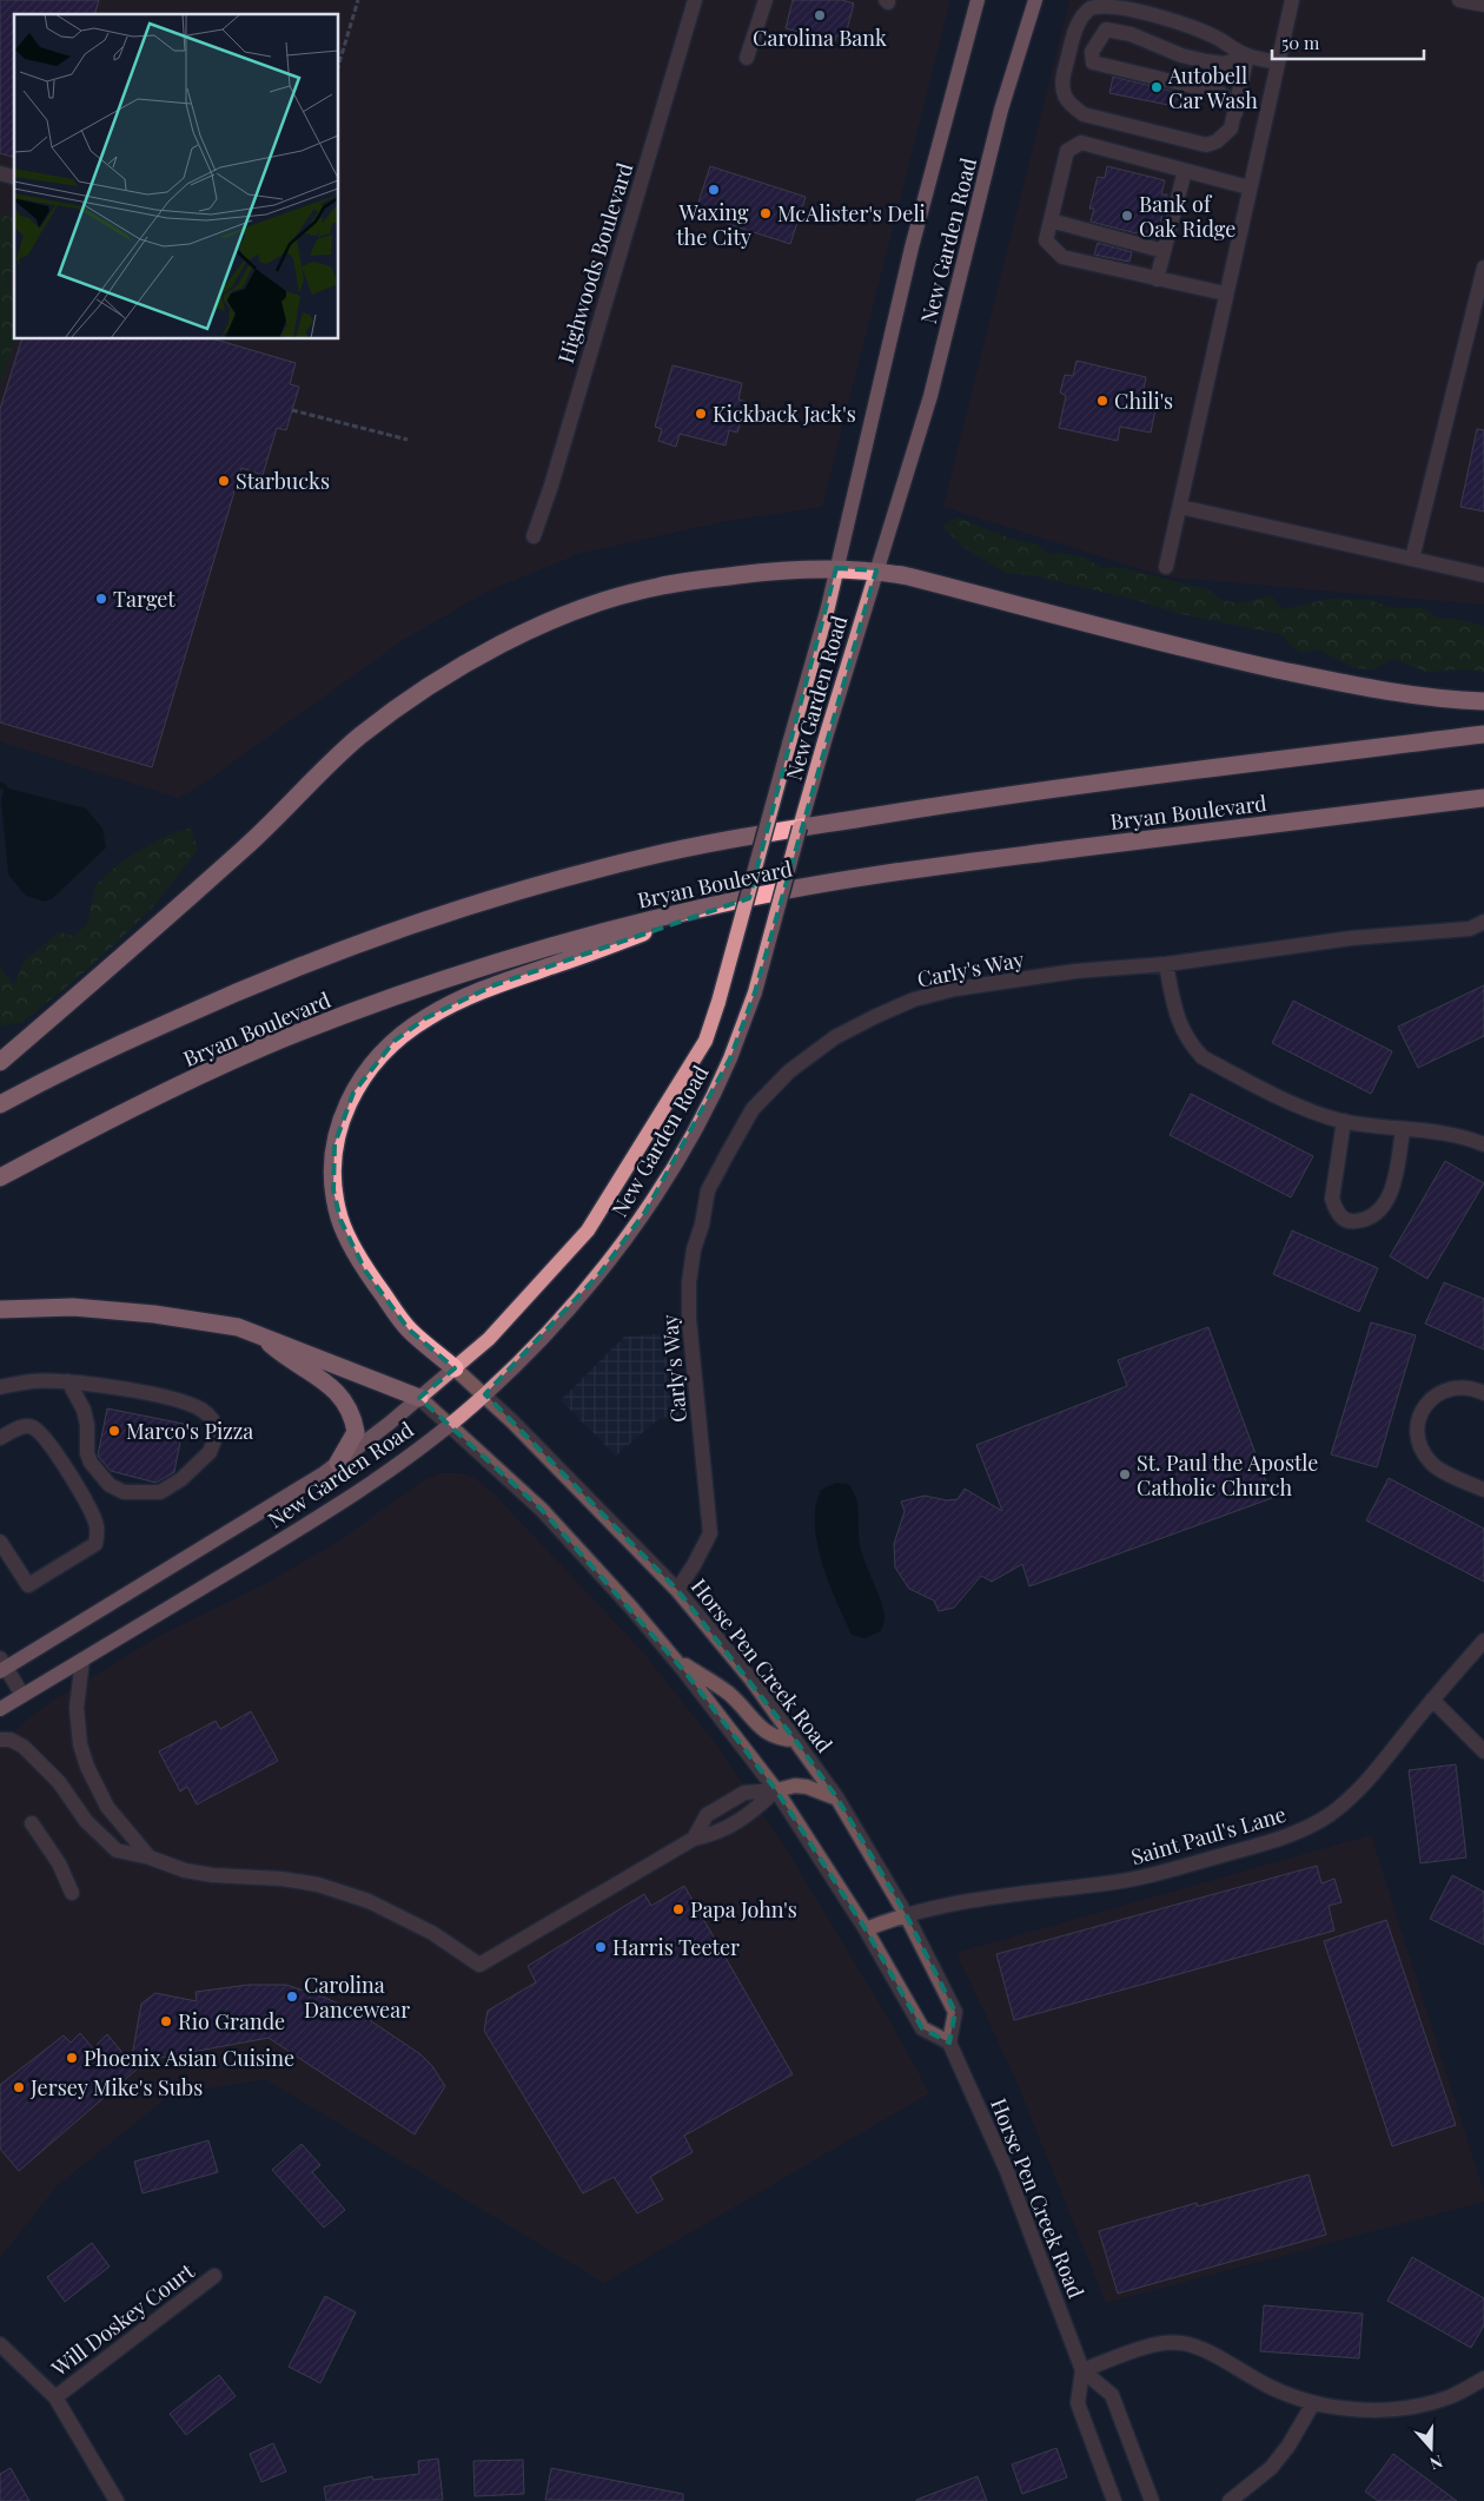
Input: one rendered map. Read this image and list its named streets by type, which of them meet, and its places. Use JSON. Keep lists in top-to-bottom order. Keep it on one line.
{"streets":{"highway":["Bryan Boulevard"],"main road":["New Garden Road"],"street":["Highwoods Boulevard","Carly's Way","Horse Pen Creek Road","Saint Paul's Lane","Will Doskey Court"]},"crossings":[["New Garden Road","Horse Pen Creek Road"],["Carly's Way","Horse Pen Creek Road"],["Horse Pen Creek Road","Saint Paul's Lane"]],"places":["Carolina Bank","Autobell Car Wash","Waxing the City","McAlister's Deli","Bank of Oak Ridge","Chili's","Kickback Jack's","Starbucks","Target","Marco's Pizza","St. Paul the Apostle Catholic Church","Papa John's","Harris Teeter","Carolina Dancewear","Rio Grande","Phoenix Asian Cuisine","Jersey Mike's Subs"],"scale_bar":"50 m","north":"bottom"}
